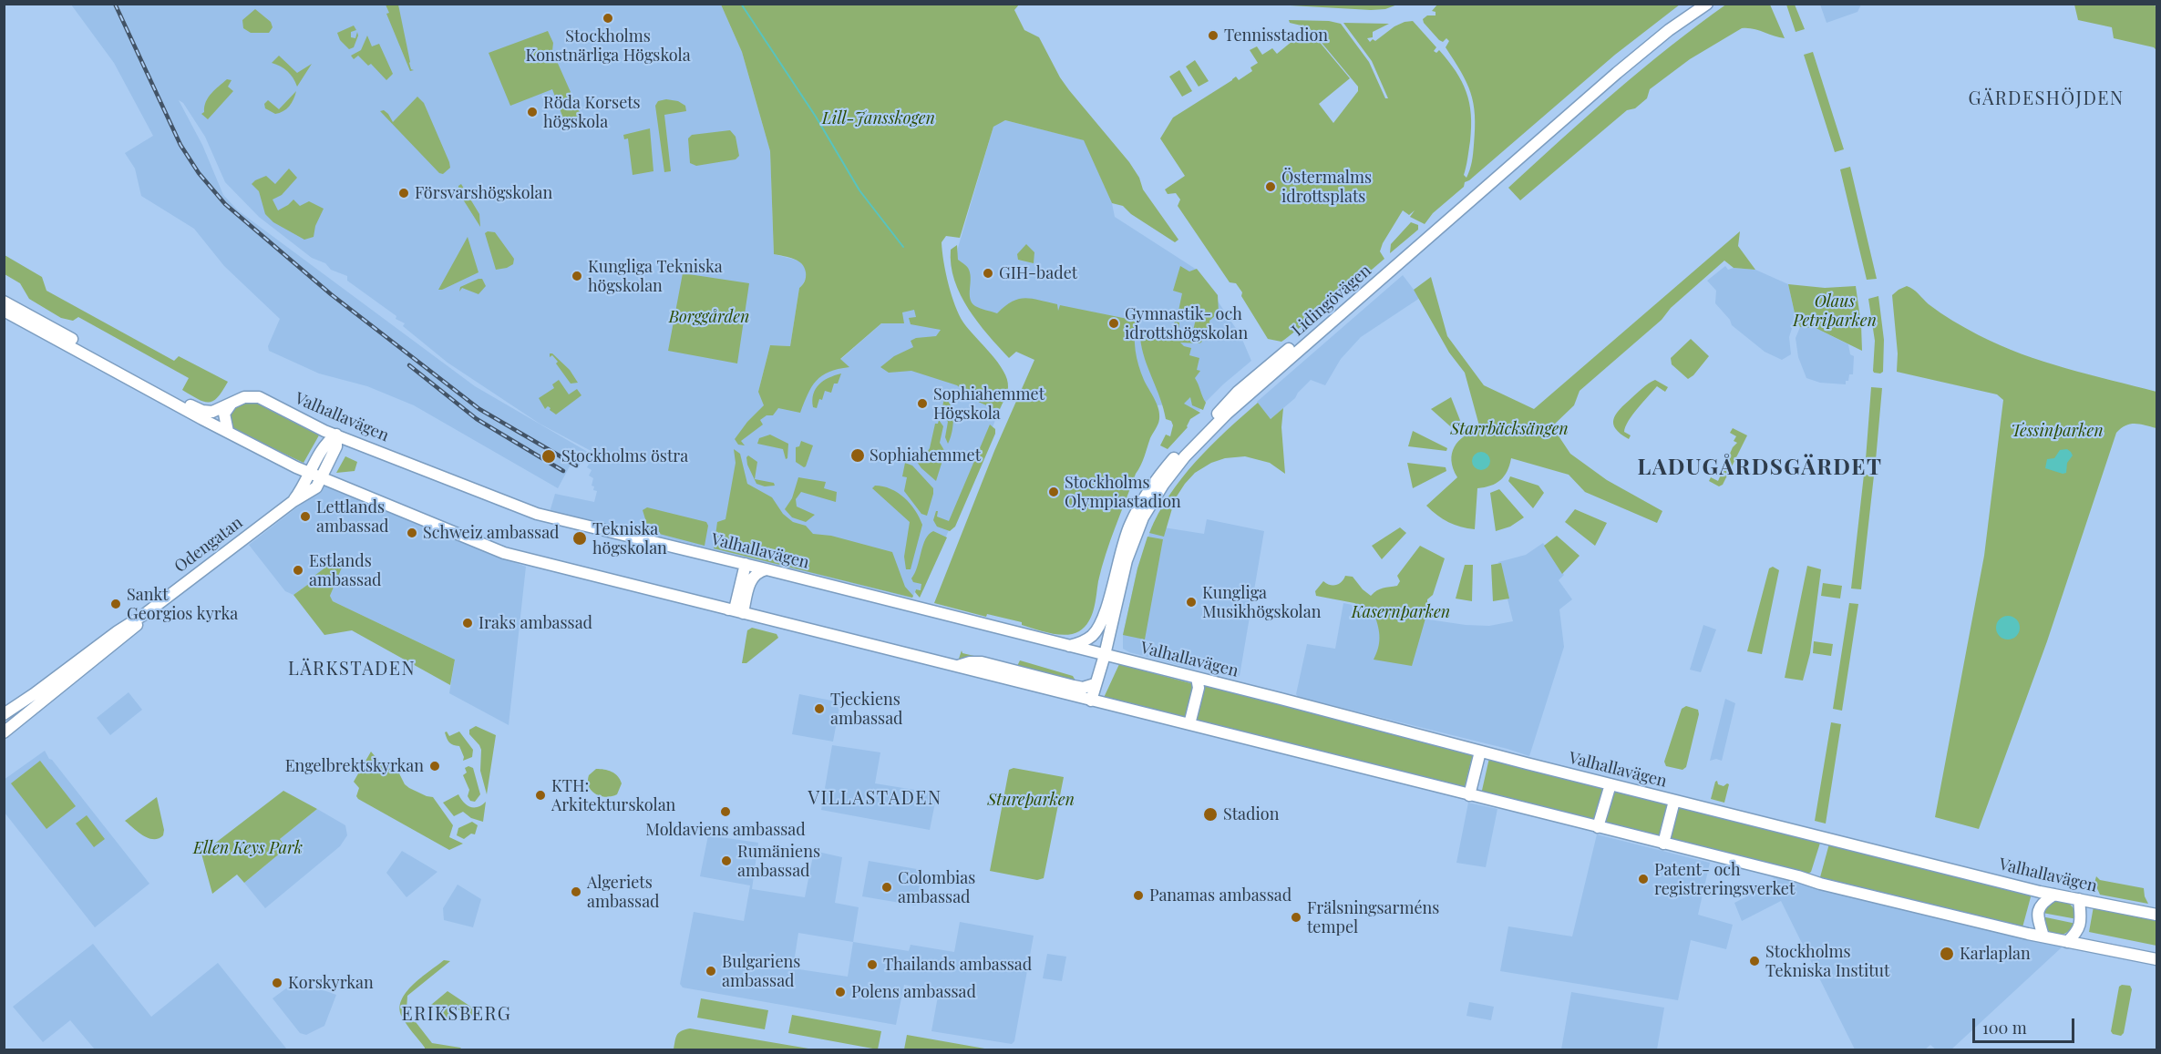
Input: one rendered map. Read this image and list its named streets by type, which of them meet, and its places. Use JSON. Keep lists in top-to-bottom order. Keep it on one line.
{"streets":{"main road":["Lidingövägen","Valhallavägen","Odengatan"]},"crossings":[["Lidingövägen","Valhallavägen"],["Valhallavägen","Odengatan"]],"districts":["GÄRDESHÖJDEN","LADUGÅRDSGÄRDET","LÄRKSTADEN","VILLASTADEN","ERIKSBERG"],"parks":["Lill-Jansskogen","Olaus Petriparken","Borggården","Starrbäcksängen","Tessinparken","Kasernparken","Stureparken","Ellen Keys Park"],"places":["Stockholms Konstnärliga Högskola","Tennisstadion","Röda Korsets högskola","Östermalms idrottsplats","Försvarshögskolan","GIH-badet","Kungliga Tekniska högskolan","Gymnastik- och idrottshögskolan","Sophiahemmet Högskola","Sophiahemmet","Stockholms östra","Stockholms Olympiastadion","Lettlands ambassad","Schweiz ambassad","Tekniska högskolan","Estlands ambassad","Kungliga Musikhögskolan","Sankt Georgios kyrka","Iraks ambassad","Tjeckiens ambassad","Engelbrektskyrkan","KTH: Arkitekturskolan","Moldaviens ambassad","Stadion","Rumäniens ambassad","Patent- och registreringsverket","Colombias ambassad","Algeriets ambassad","Panamas ambassad","Frälsningsarméns tempel","Karlaplan","Stockholms Tekniska Institut","Thailands ambassad","Bulgariens ambassad","Korskyrkan","Polens ambassad"],"scale_bar":"100 m"}
